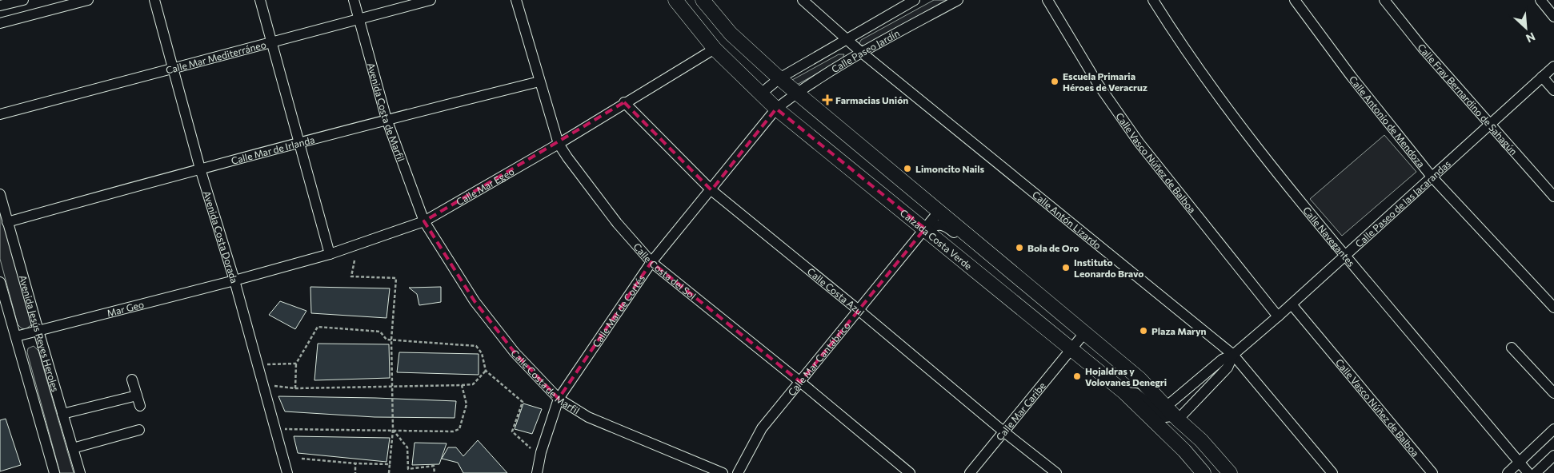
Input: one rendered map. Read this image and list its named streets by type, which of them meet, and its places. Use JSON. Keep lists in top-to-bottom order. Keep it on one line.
{"streets":{"main road":["Calzada Costa Verde"],"street":["Calle Paseo Jardín","Calle Mar Mediterráneo","Calle Fray Bernardino de Sahagún","Avenida Costa de Marfil","Calle Antonio de Mendoza","Calle Mar de Irlanda","Calle Vasco Núñez de Balboa","Calle Mar Egeo","Calle Paseo de las Jacarandas","Calle Antón Lizardo","Avenida Costa Dorada","Calle Navegantes","Calle Costa del Sol","Calle Costa Azul","Mar Geo","Calle Mar de Cortés","Avenida Jesús Reyes Heroles","Calle Mar Cantábrico","Calle Costa de Marfil","Calle Mar Caribe"]},"crossings":[["Calle Paseo Jardín","Calle Antón Lizardo"],["Calle Paseo Jardín","Calzada Costa Verde"],["Calle Paseo Jardín","Calle Mar de Cortés"],["Calle Mar Mediterráneo","Avenida Costa de Marfil"],["Calle Mar Mediterráneo","Avenida Costa Dorada"],["Calle Fray Bernardino de Sahagún","Calle Paseo de las Jacarandas"],["Avenida Costa de Marfil","Calle Mar de Irlanda"],["Avenida Costa de Marfil","Calle Mar Egeo"],["Avenida Costa de Marfil","Calle Costa de Marfil"],["Calle Antonio de Mendoza","Calle Paseo de las Jacarandas"],["Calle Mar de Irlanda","Avenida Costa Dorada"],["Calle Mar de Irlanda","Calle Costa del Sol"],["Calle Mar de Irlanda","Avenida Jesús Reyes Heroles"],["Calle Vasco Núñez de Balboa","Calle Paseo de las Jacarandas"],["Calle Mar Egeo","Avenida Costa Dorada"],["Calle Mar Egeo","Calzada Costa Verde"],["Calle Mar Egeo","Calle Costa del Sol"],["Calle Mar Egeo","Calle Costa Azul"],["Calle Mar Egeo","Mar Geo"],["Calle Mar Egeo","Calle Costa de Marfil"],["Calle Paseo de las Jacarandas","Calle Antón Lizardo"],["Calle Paseo de las Jacarandas","Calle Navegantes"],["Avenida Costa Dorada","Mar Geo"],["Calzada Costa Verde","Calle Mar de Cortés"],["Calzada Costa Verde","Calle Mar Cantábrico"],["Calzada Costa Verde","Calle Mar Caribe"],["Calle Costa del Sol","Calle Mar de Cortés"],["Calle Costa del Sol","Calle Mar Cantábrico"],["Calle Costa Azul","Calle Mar de Cortés"],["Calle Costa Azul","Calle Mar Cantábrico"],["Calle Costa Azul","Calle Mar Caribe"],["Mar Geo","Avenida Jesús Reyes Heroles"],["Calle Mar de Cortés","Calle Costa de Marfil"]],"places":{"other":["Escuela Primaria Héroes de Veracruz","Limoncito Nails","Bola de Oro","Instituto Leonardo Bravo","Plaza Maryn","Hojaldras y Volovanes Denegri"],"health":["Farmacias Unión"]},"north":"bottom right"}
